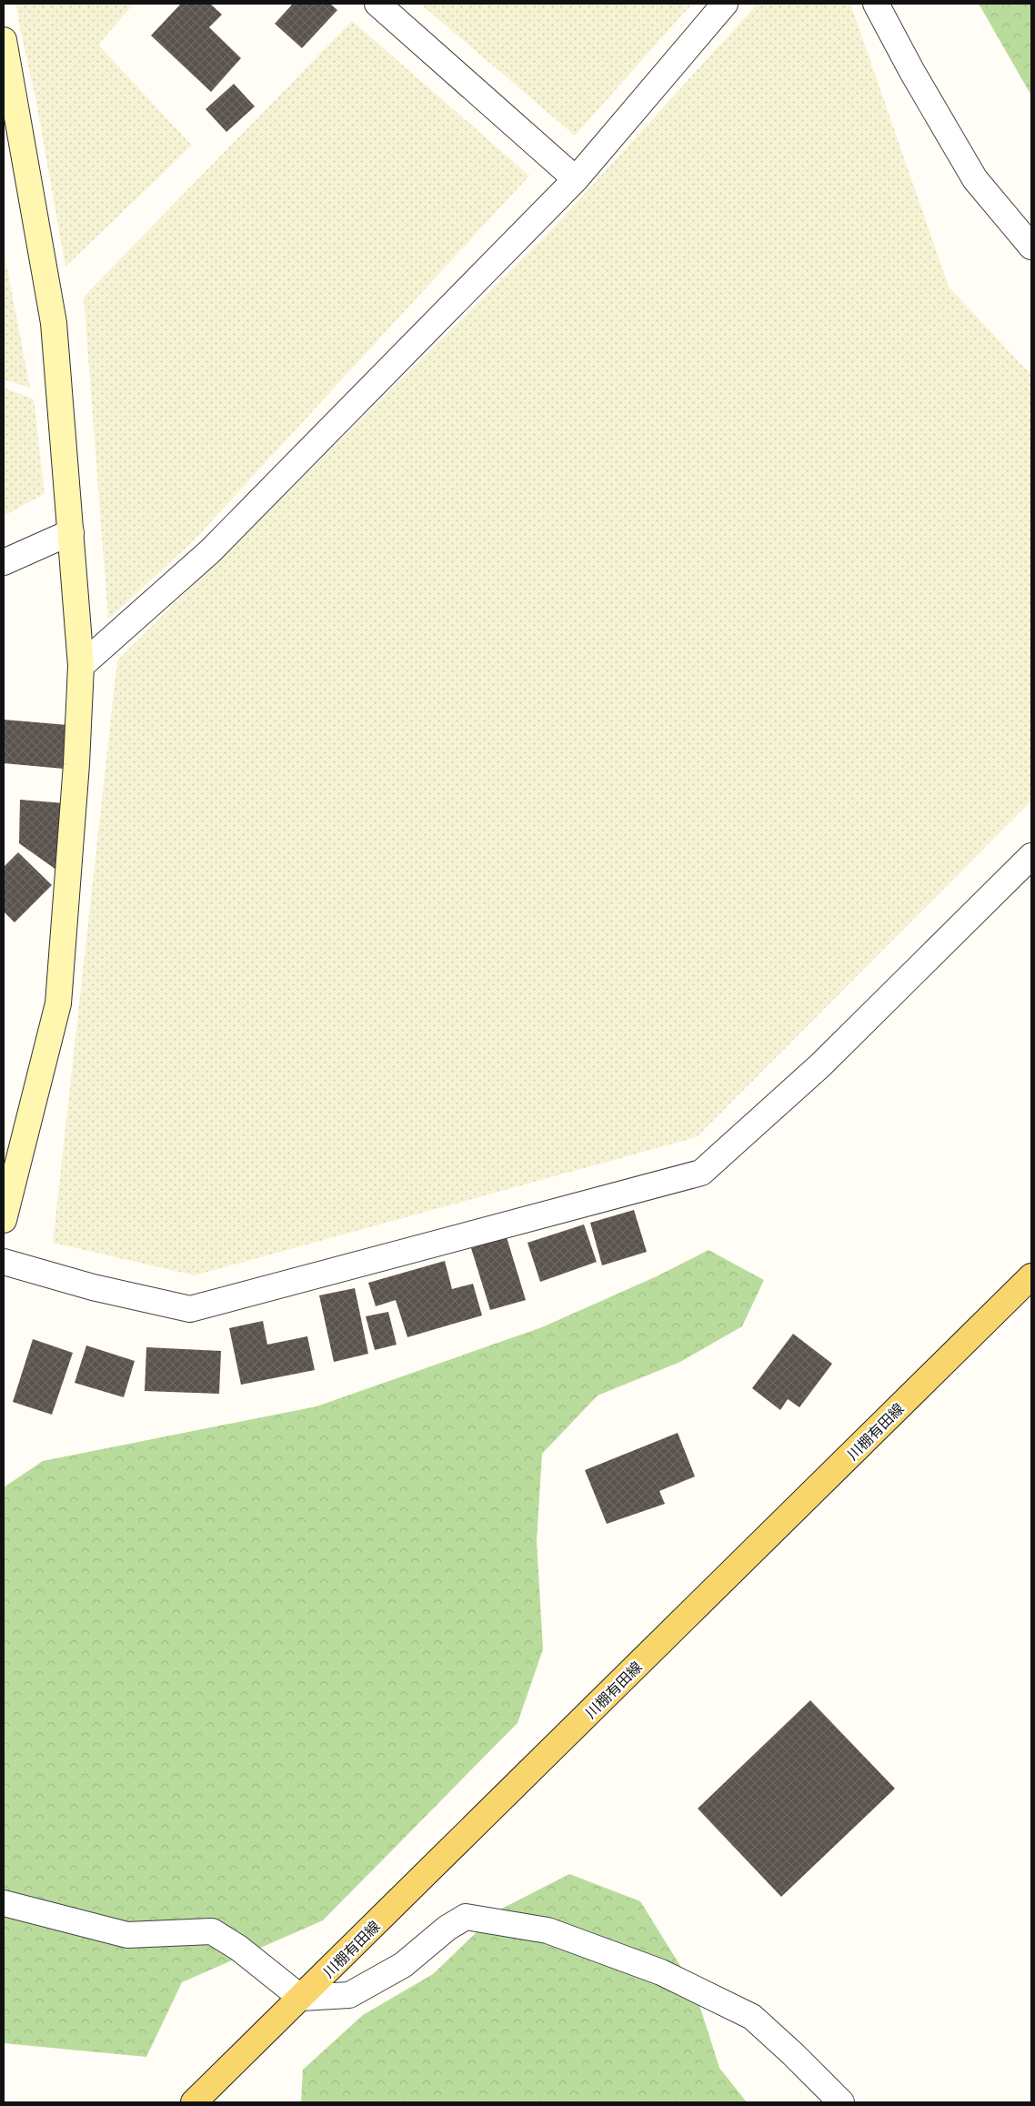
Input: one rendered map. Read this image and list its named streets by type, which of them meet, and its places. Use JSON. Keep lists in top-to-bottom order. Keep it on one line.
{"streets":{"main road":["川棚有田線"]}}
